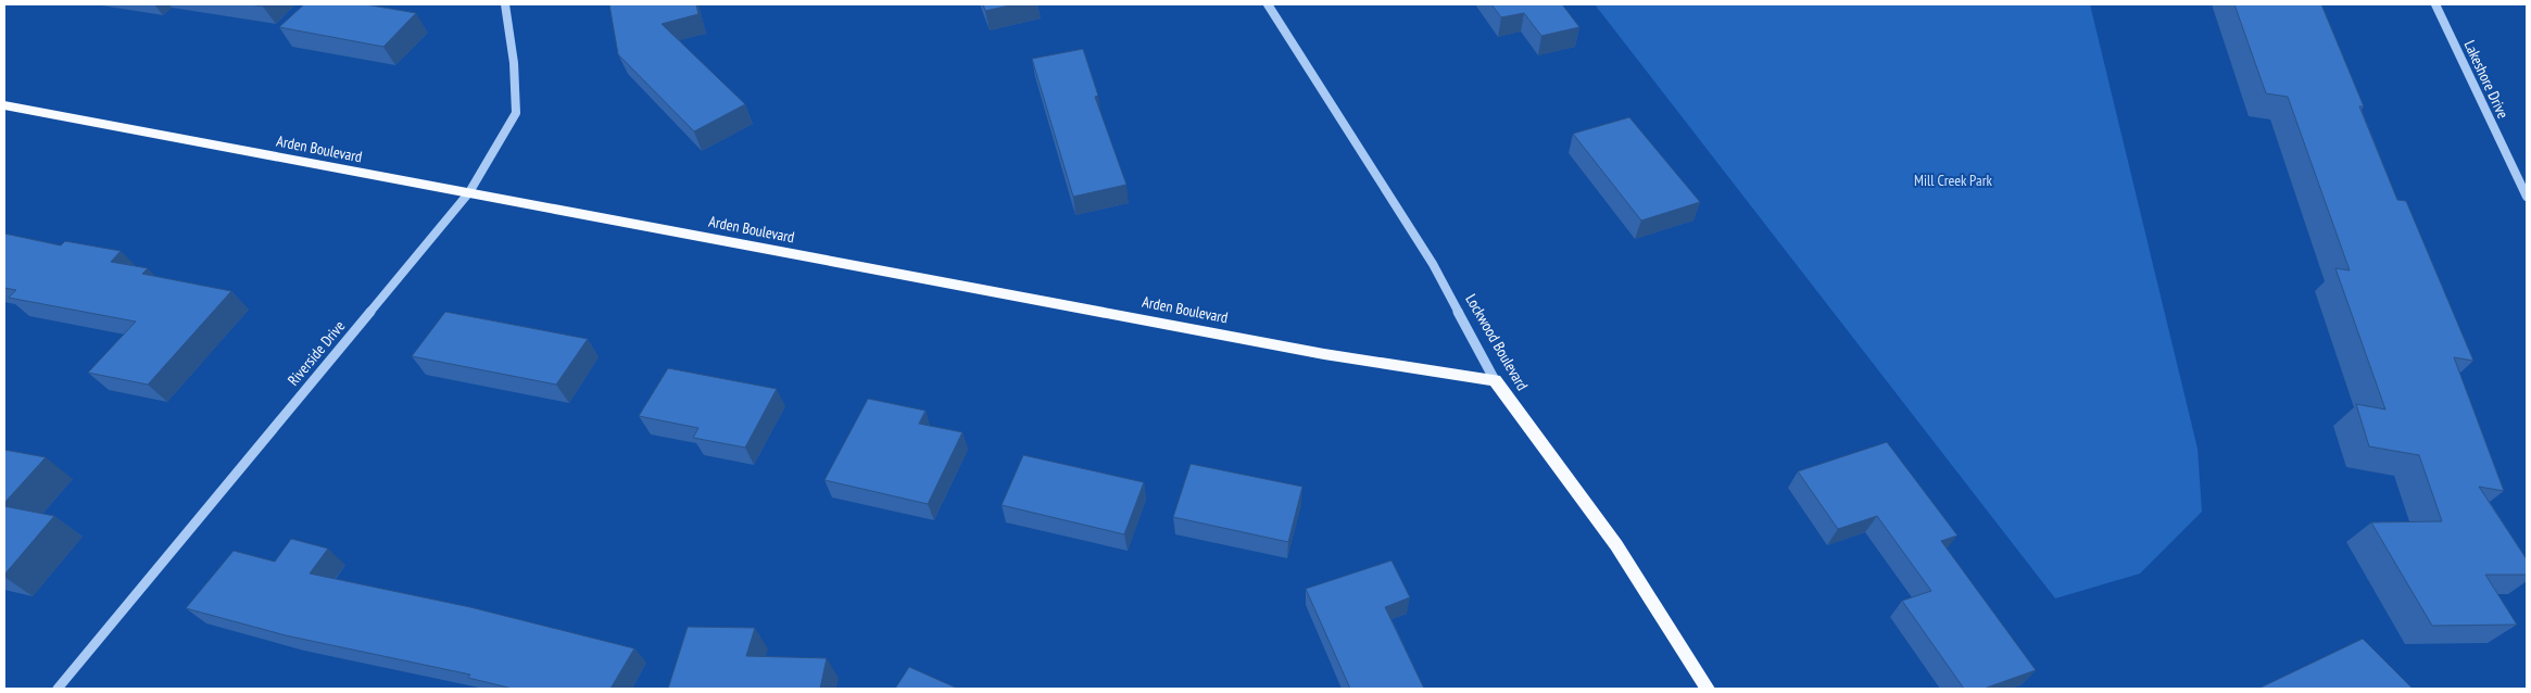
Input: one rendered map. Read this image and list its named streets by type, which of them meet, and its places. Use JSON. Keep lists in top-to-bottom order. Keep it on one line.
{"streets":{"main road":["Arden Boulevard","Lockwood Boulevard"],"street":["Lakeshore Drive","Riverside Drive"]},"crossings":[["Arden Boulevard","Lockwood Boulevard"],["Arden Boulevard","Riverside Drive"]],"parks":["Mill Creek Park"]}
